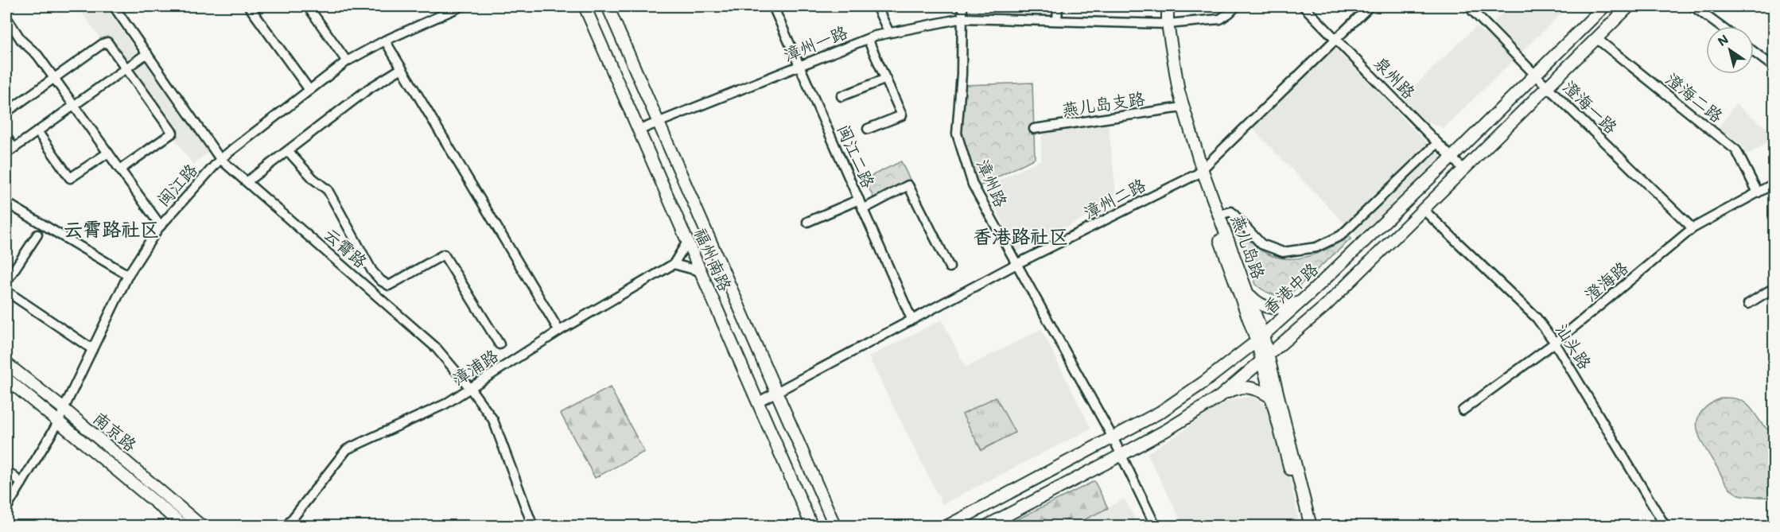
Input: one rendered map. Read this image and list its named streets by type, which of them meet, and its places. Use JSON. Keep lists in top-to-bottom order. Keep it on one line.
{"streets":{"main road":["燕儿岛路","福州南路","香港中路","南京路"],"street":["漳州一路","泉州路","澄海二路","燕儿岛支路","澄海一路","闽江二路","漳州路","闽江路","漳州二路","云霄路","澄海路","汕头路","漳浦路"]},"crossings":[["漳州一路","闽江二路"],["漳州一路","漳州路"],["漳州一路","燕儿岛路"],["漳州一路","福州南路"],["泉州路","漳州二路"],["泉州路","香港中路"],["澄海二路","澄海路"],["燕儿岛支路","燕儿岛路"],["澄海一路","澄海路"],["澄海一路","香港中路"],["闽江二路","漳州二路"],["漳州路","漳州二路"],["漳州路","香港中路"],["闽江路","云霄路"],["闽江路","南京路"],["漳州二路","燕儿岛路"],["漳州二路","福州南路"],["燕儿岛路","香港中路"],["云霄路","漳浦路"],["澄海路","汕头路"]],"districts":["云霄路社区","香港路社区"],"north":"top left"}
